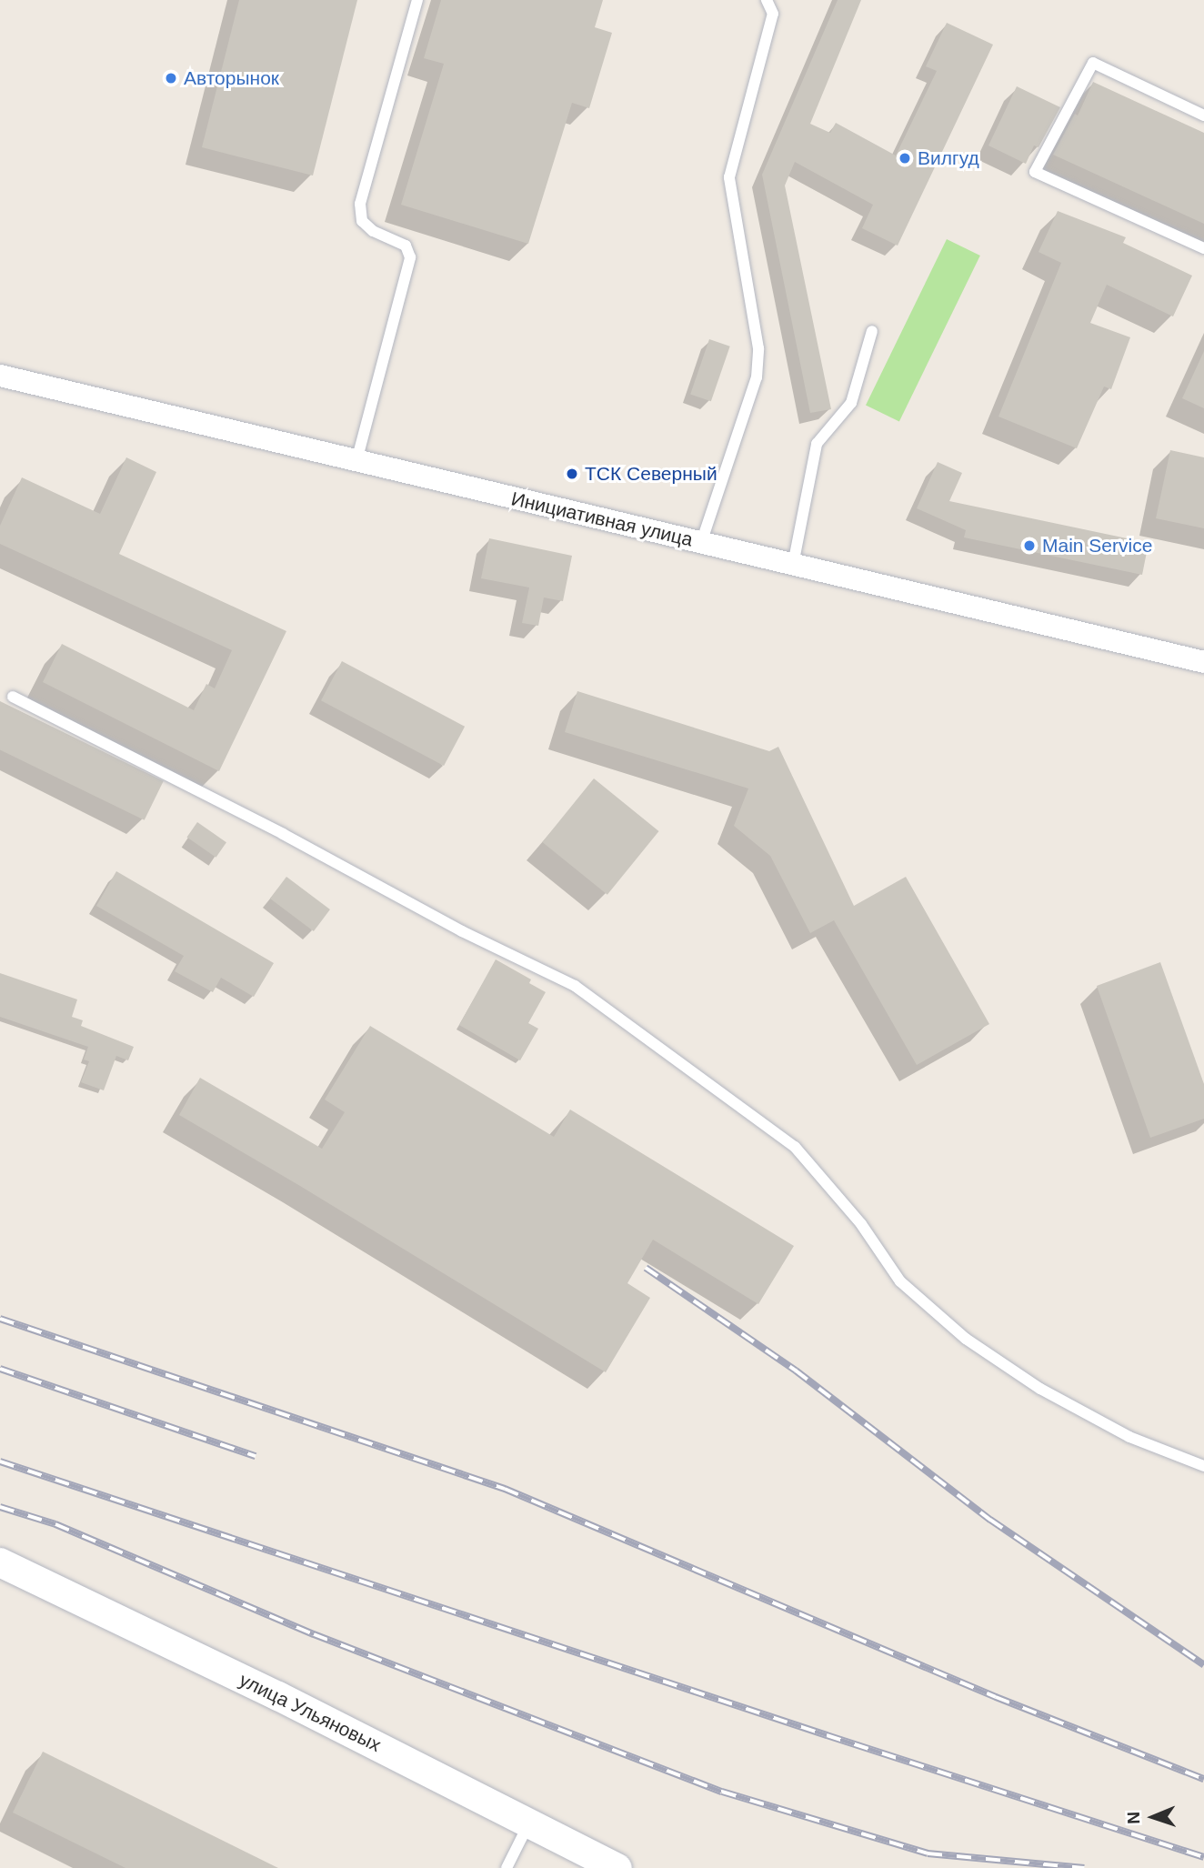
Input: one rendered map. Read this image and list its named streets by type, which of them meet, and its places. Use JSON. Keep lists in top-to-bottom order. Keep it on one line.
{"streets":{"street":["Инициативная улица","улица Ульяновых"]},"places":["Авторынок","Вилгуд","ТСК Северный","Main Service"],"north":"left"}
